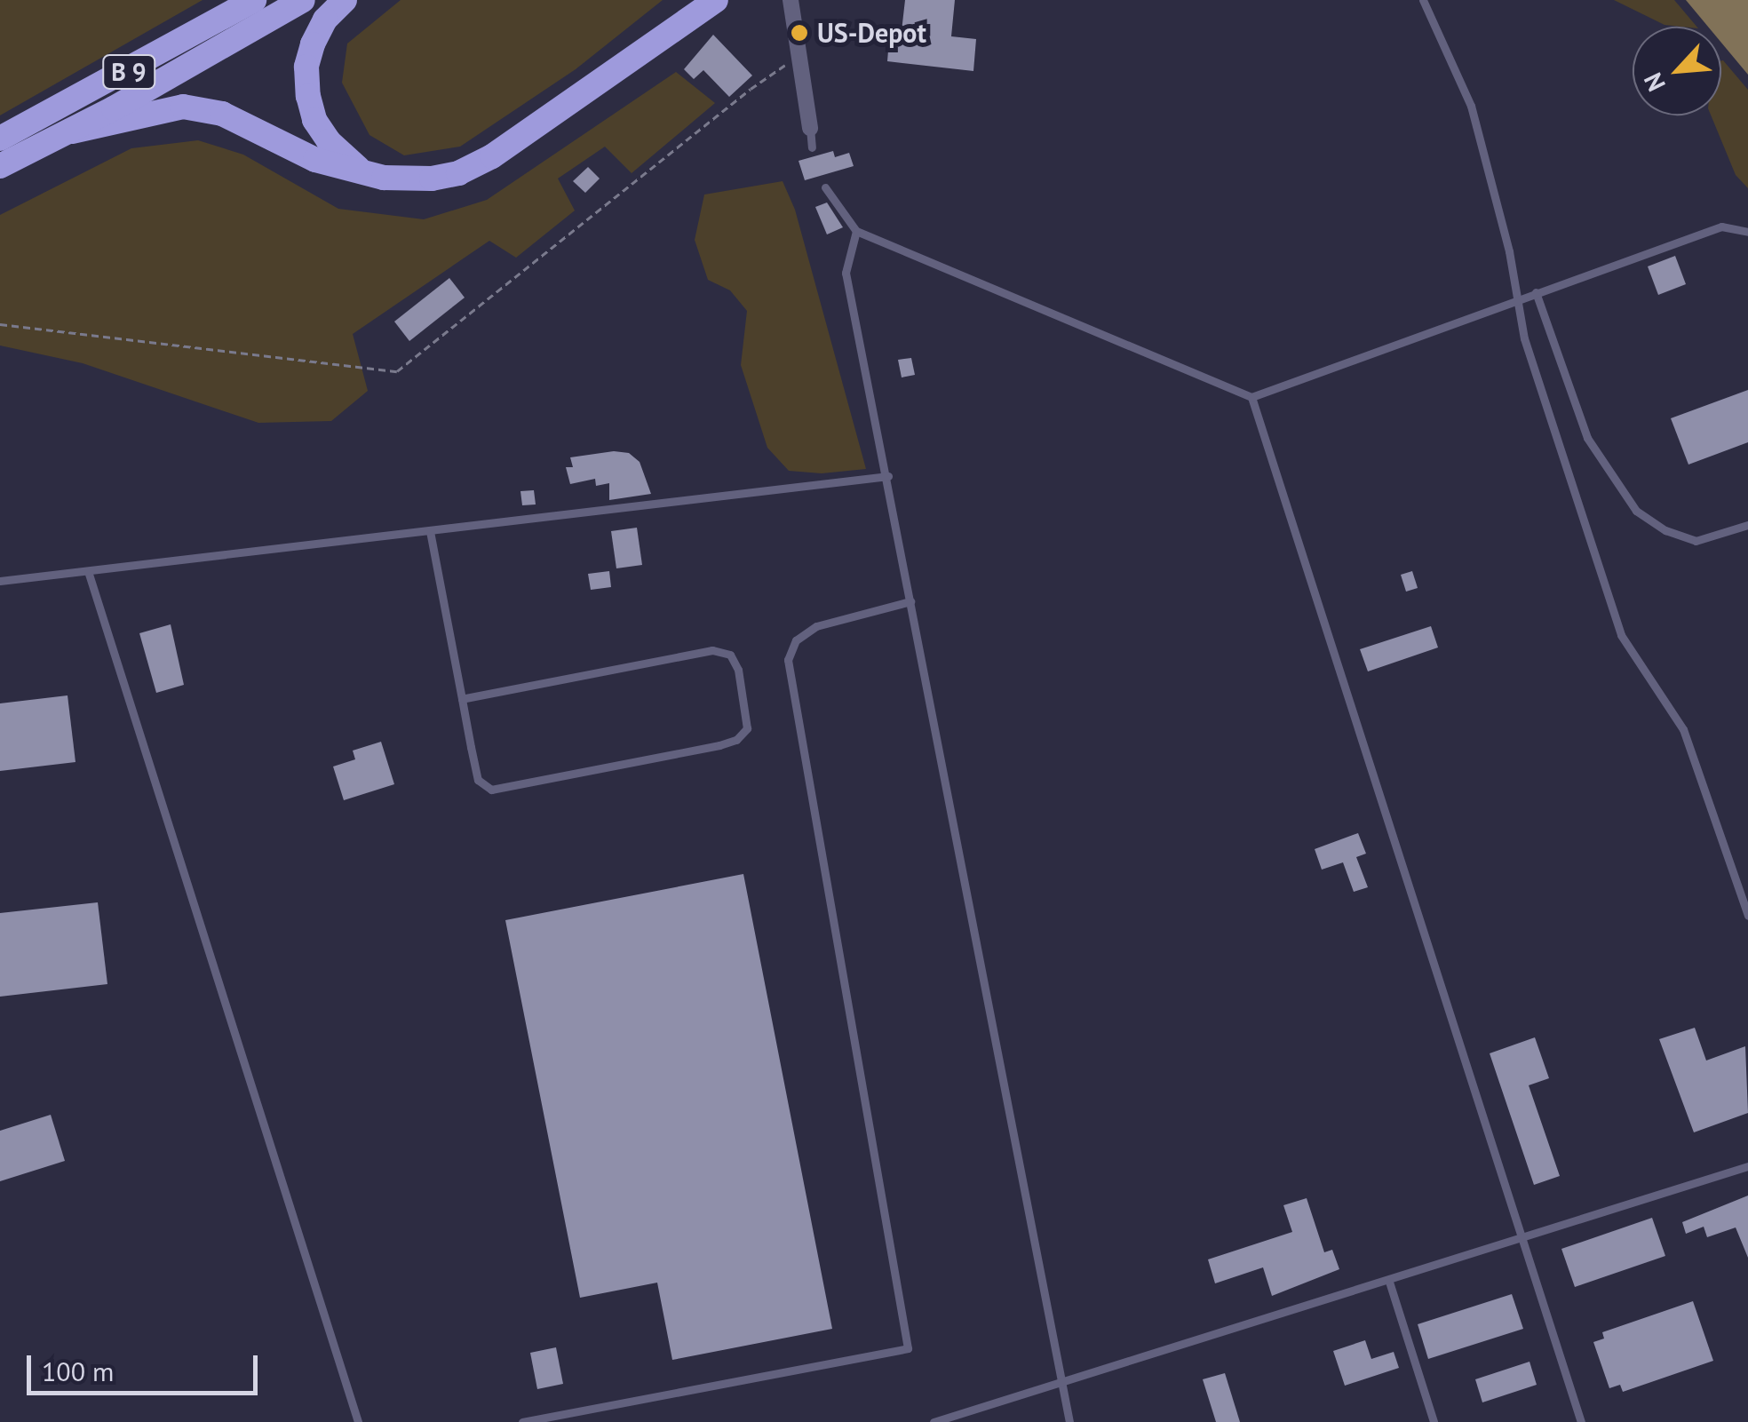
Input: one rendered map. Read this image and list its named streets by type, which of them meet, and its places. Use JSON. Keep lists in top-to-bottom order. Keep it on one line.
{"streets":{"highway":["B 9"]},"places":["US-Depot"],"scale_bar":"100 m","north":"bottom left"}
